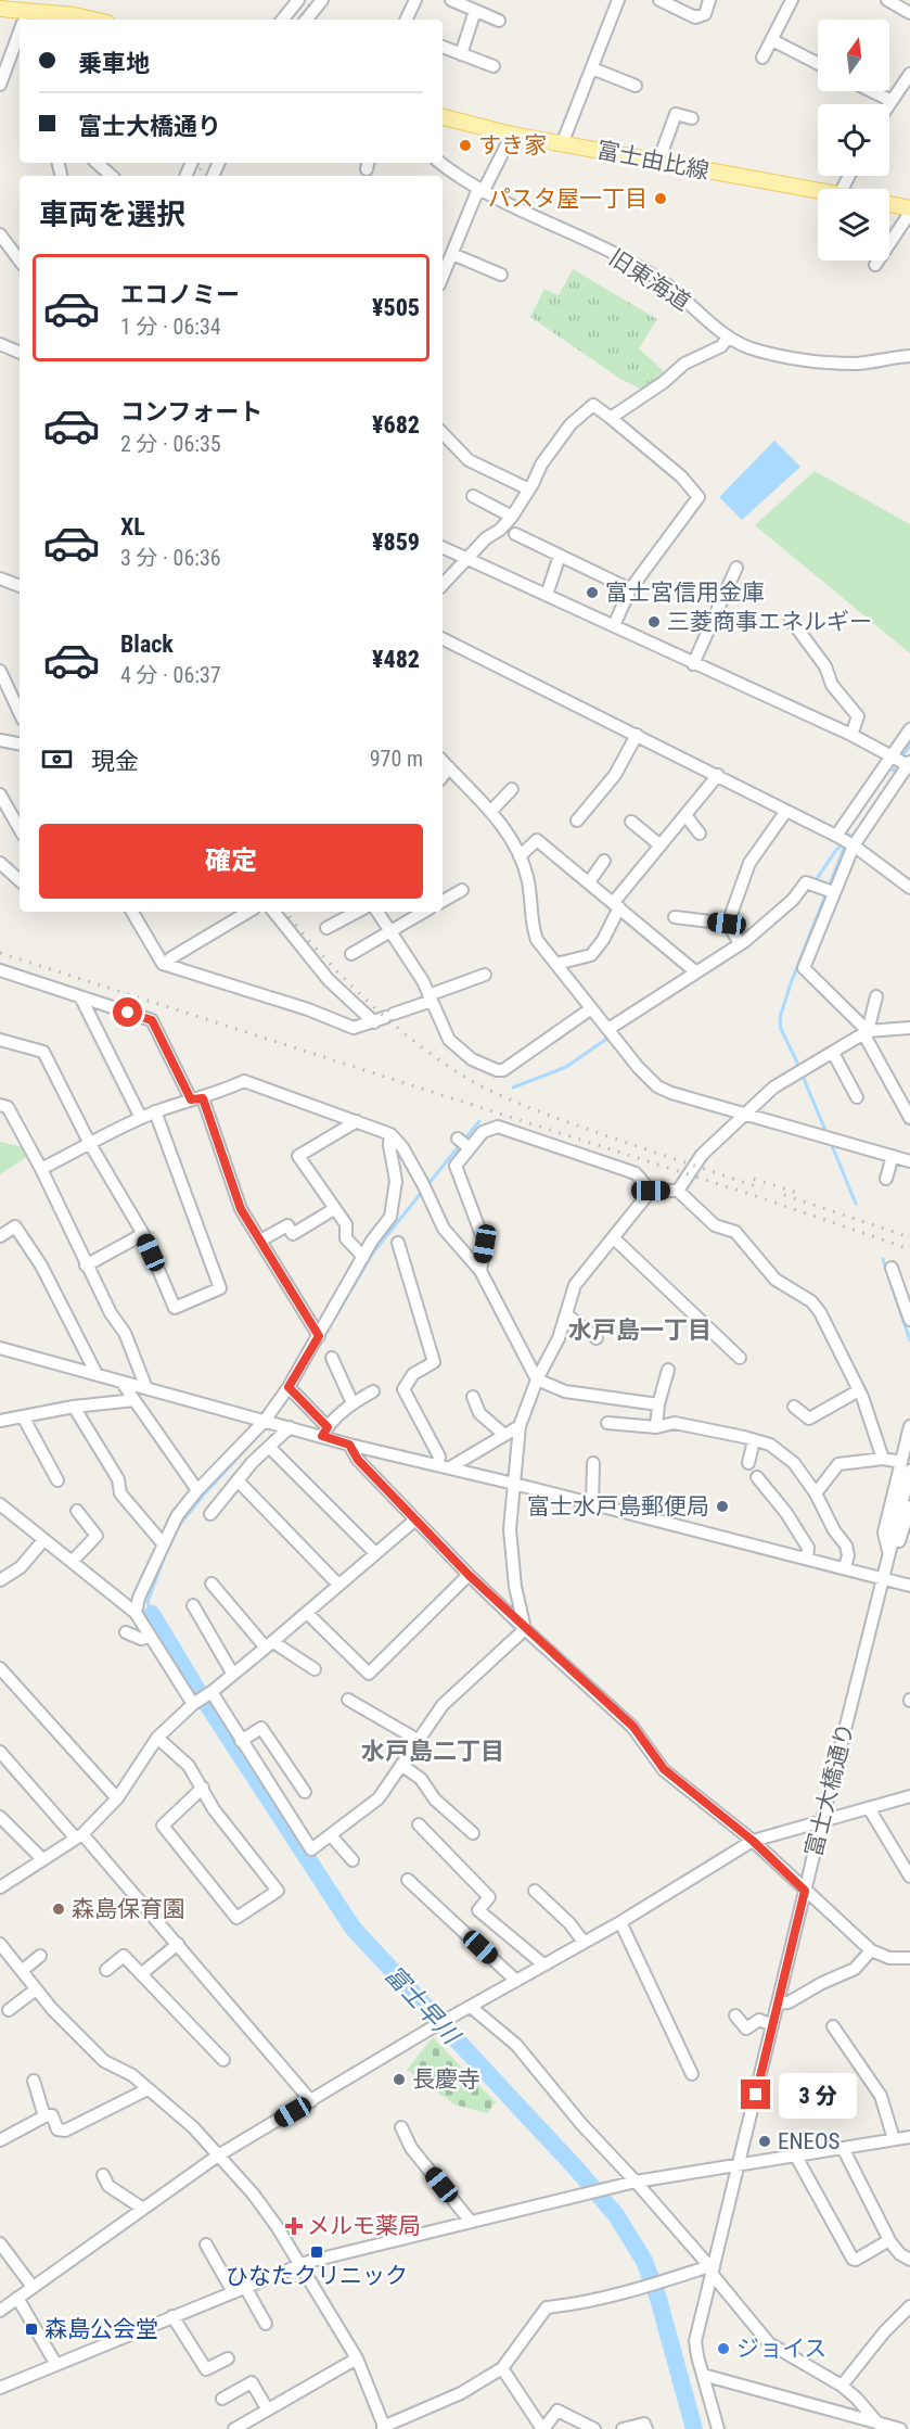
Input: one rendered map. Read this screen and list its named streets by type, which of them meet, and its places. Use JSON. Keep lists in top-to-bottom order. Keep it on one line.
{"streets":{"main road":["富士由比線"],"street":["旧東海道","富士大橋通り"]},"districts":["水戸島一丁目","水戸島二丁目"],"water":["富士早川"],"places":{"other":["すき家","パスタ屋一丁目","富士宮信用金庫","三菱商事エネルギー","富士水戸島郵便局","森島保育園","長慶寺","ENEOS","ジョイス"],"health":["メルモ薬局"],"transit":["ひなたクリニック","森島公会堂"]},"north":"top","page":{"banner":["乗車地","富士大橋通り"],"heading":"車両を選択","list":[{"name":"エコノミー","note":"1 分 · 06:34","value":"¥505"},{"name":"コンフォート","note":"2 分 · 06:35","value":"¥682"},{"name":"XL","note":"3 分 · 06:36","value":"¥859"},{"name":"Black","note":"4 分 · 06:37","value":"¥482"}],"pay":["現金","970 m"],"buttons":"確定","bubble":"3 分"}}
